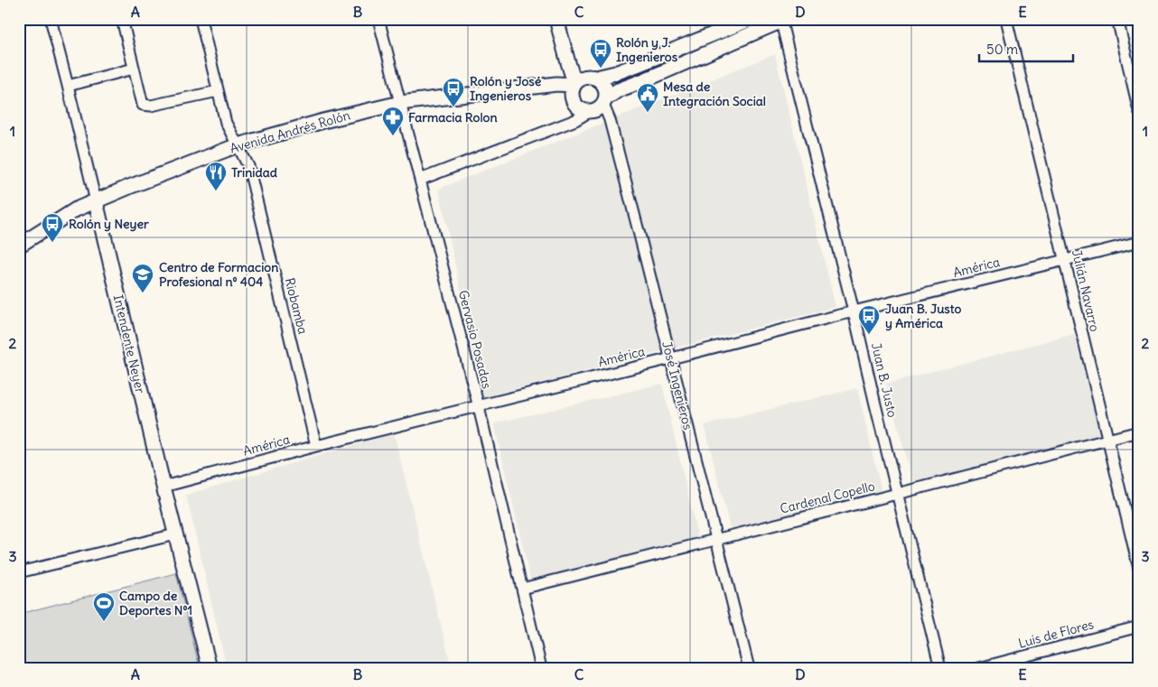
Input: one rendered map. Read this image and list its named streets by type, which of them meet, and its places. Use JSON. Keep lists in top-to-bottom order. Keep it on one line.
{"streets":{"main road":["Avenida Andrés Rolón","Intendente Neyer"],"street":["América","Julián Navarro","Riobamba","Gervasio Posadas","Juan B. Justo","José Ingenieros","Cardenal Copello","Luis de Flores"]},"crossings":[["Avenida Andrés Rolón","Riobamba"],["Avenida Andrés Rolón","Gervasio Posadas"],["Avenida Andrés Rolón","Intendente Neyer"],["Avenida Andrés Rolón","José Ingenieros"],["América","Julián Navarro"],["América","Riobamba"],["América","Gervasio Posadas"],["América","Intendente Neyer"],["América","Juan B. Justo"],["América","José Ingenieros"],["Julián Navarro","Cardenal Copello"],["Gervasio Posadas","Cardenal Copello"],["Juan B. Justo","Cardenal Copello"],["José Ingenieros","Cardenal Copello"]],"places":{"bus stop":["Rolón y J. Ingenieros","Rolón y José Ingenieros","Rolón y Neyer","Juan B. Justo y América"],"public building":["Mesa de Integración Social"],"pharmacy":["Farmacia Rolon"],"restaurant":["Trinidad"],"school or university":["Centro de Formacion Profesional nº 404"],"sports":["Campo de Deportes Nº1"]},"scale_bar":"50 m","grid":{"columns":["A","B","C","D","E"],"rows":["1","2","3"]}}
